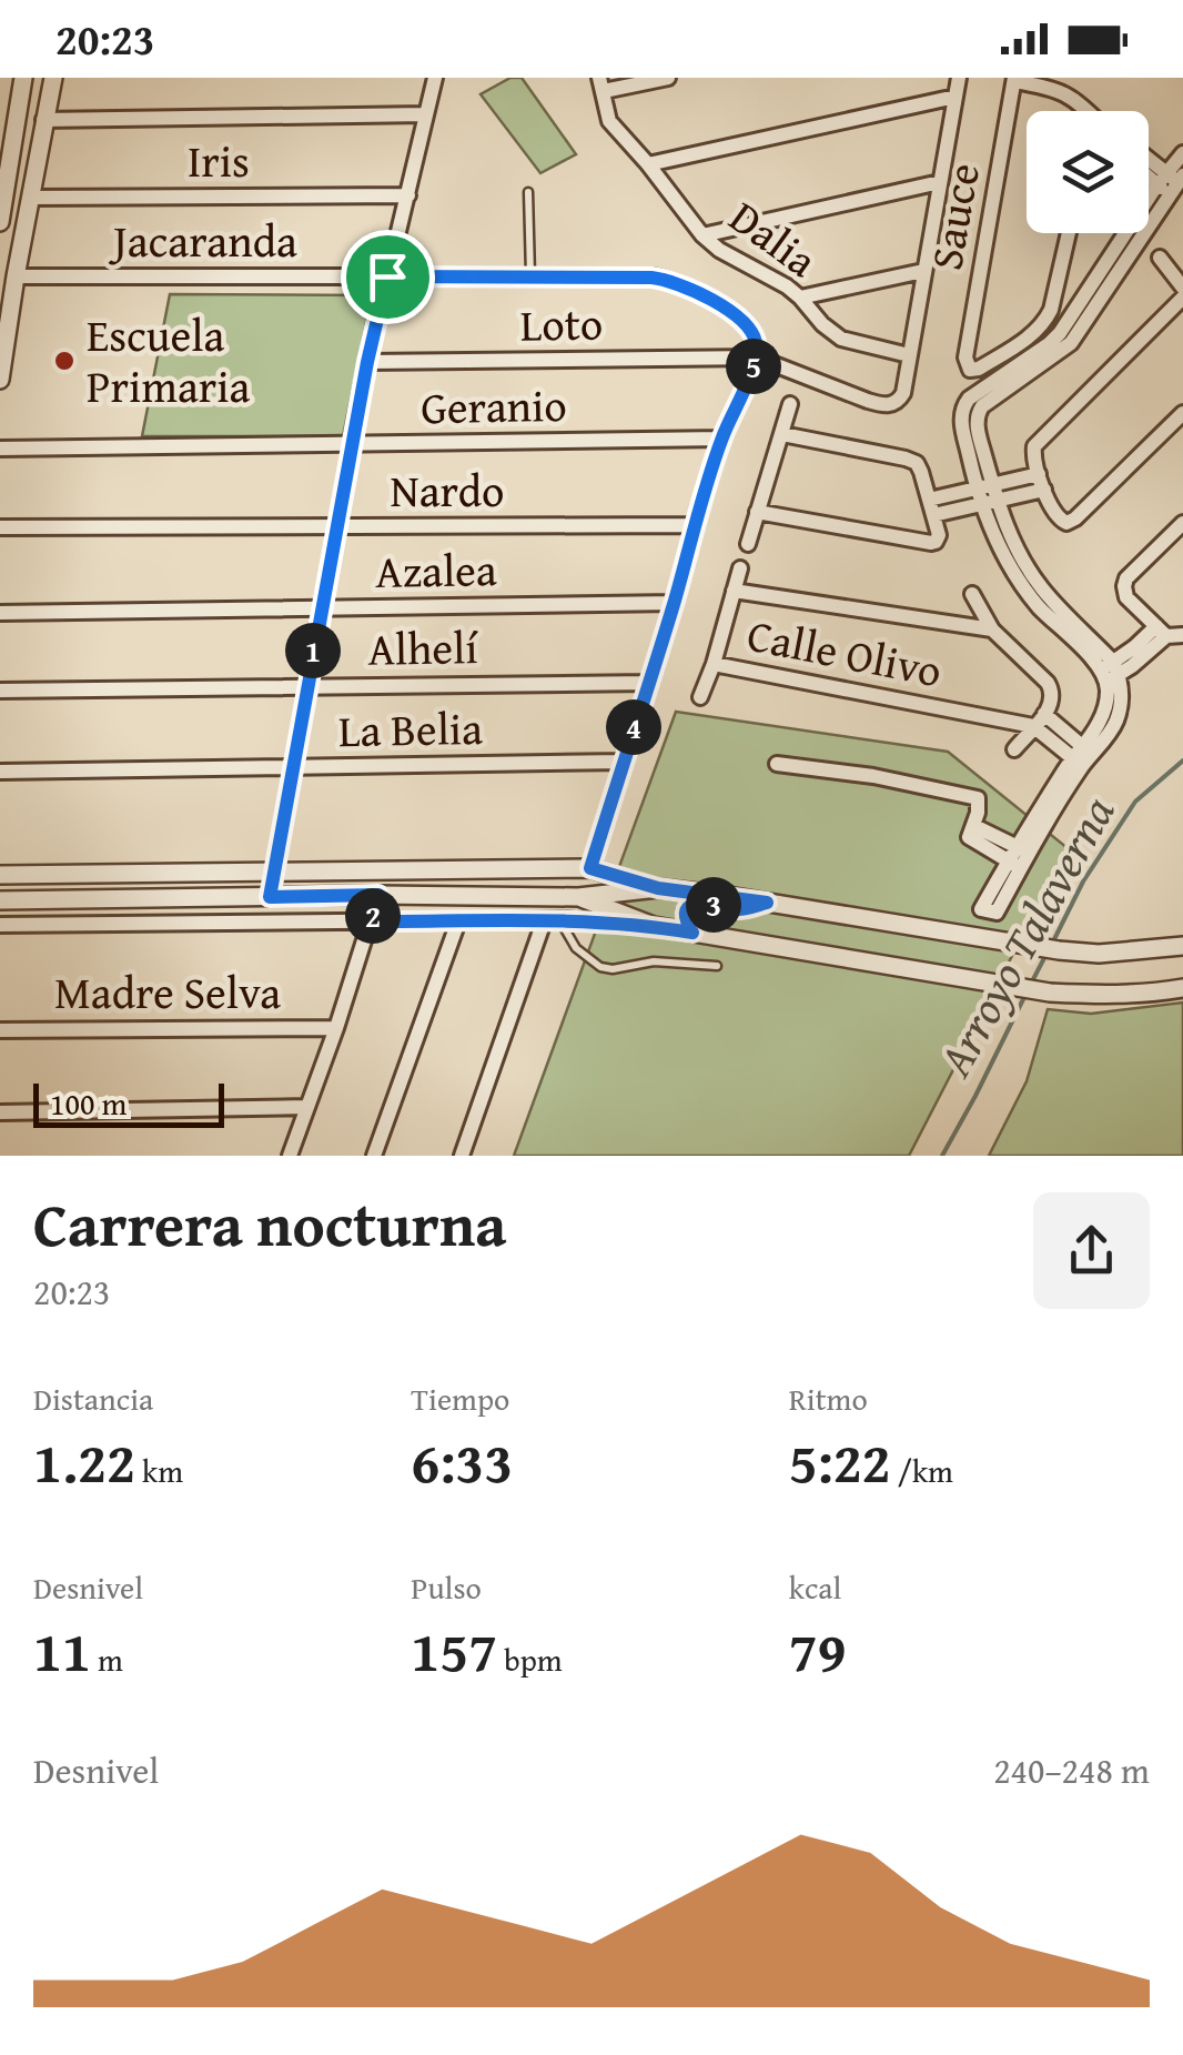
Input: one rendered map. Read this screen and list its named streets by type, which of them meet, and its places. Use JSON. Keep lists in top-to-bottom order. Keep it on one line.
{"streets":{"street":["Iris","Sauce","Dalia","Jacaranda","Loto","Geranio","Nardo","Azalea","Alhelí","Calle Olivo","La Belia","Madre Selva"]},"crossings":[["Jacaranda","Loto"]],"water":["Arroyo Talaverna"],"places":["Escuela Primaria"],"scale_bar":"100 m","page":{"status":"20:23","pins":["5","1","4","3","2"],"scale":"100 m","heading":["Carrera nocturna","20:23"],"stats":[["Distancia","1.22 km"],["Tiempo","6:33"],["Ritmo","5:22 /km"],["Desnivel","11 m"],["Pulso","157 bpm"],["kcal","79"]],"chart":["Desnivel","240–248 m"]}}
